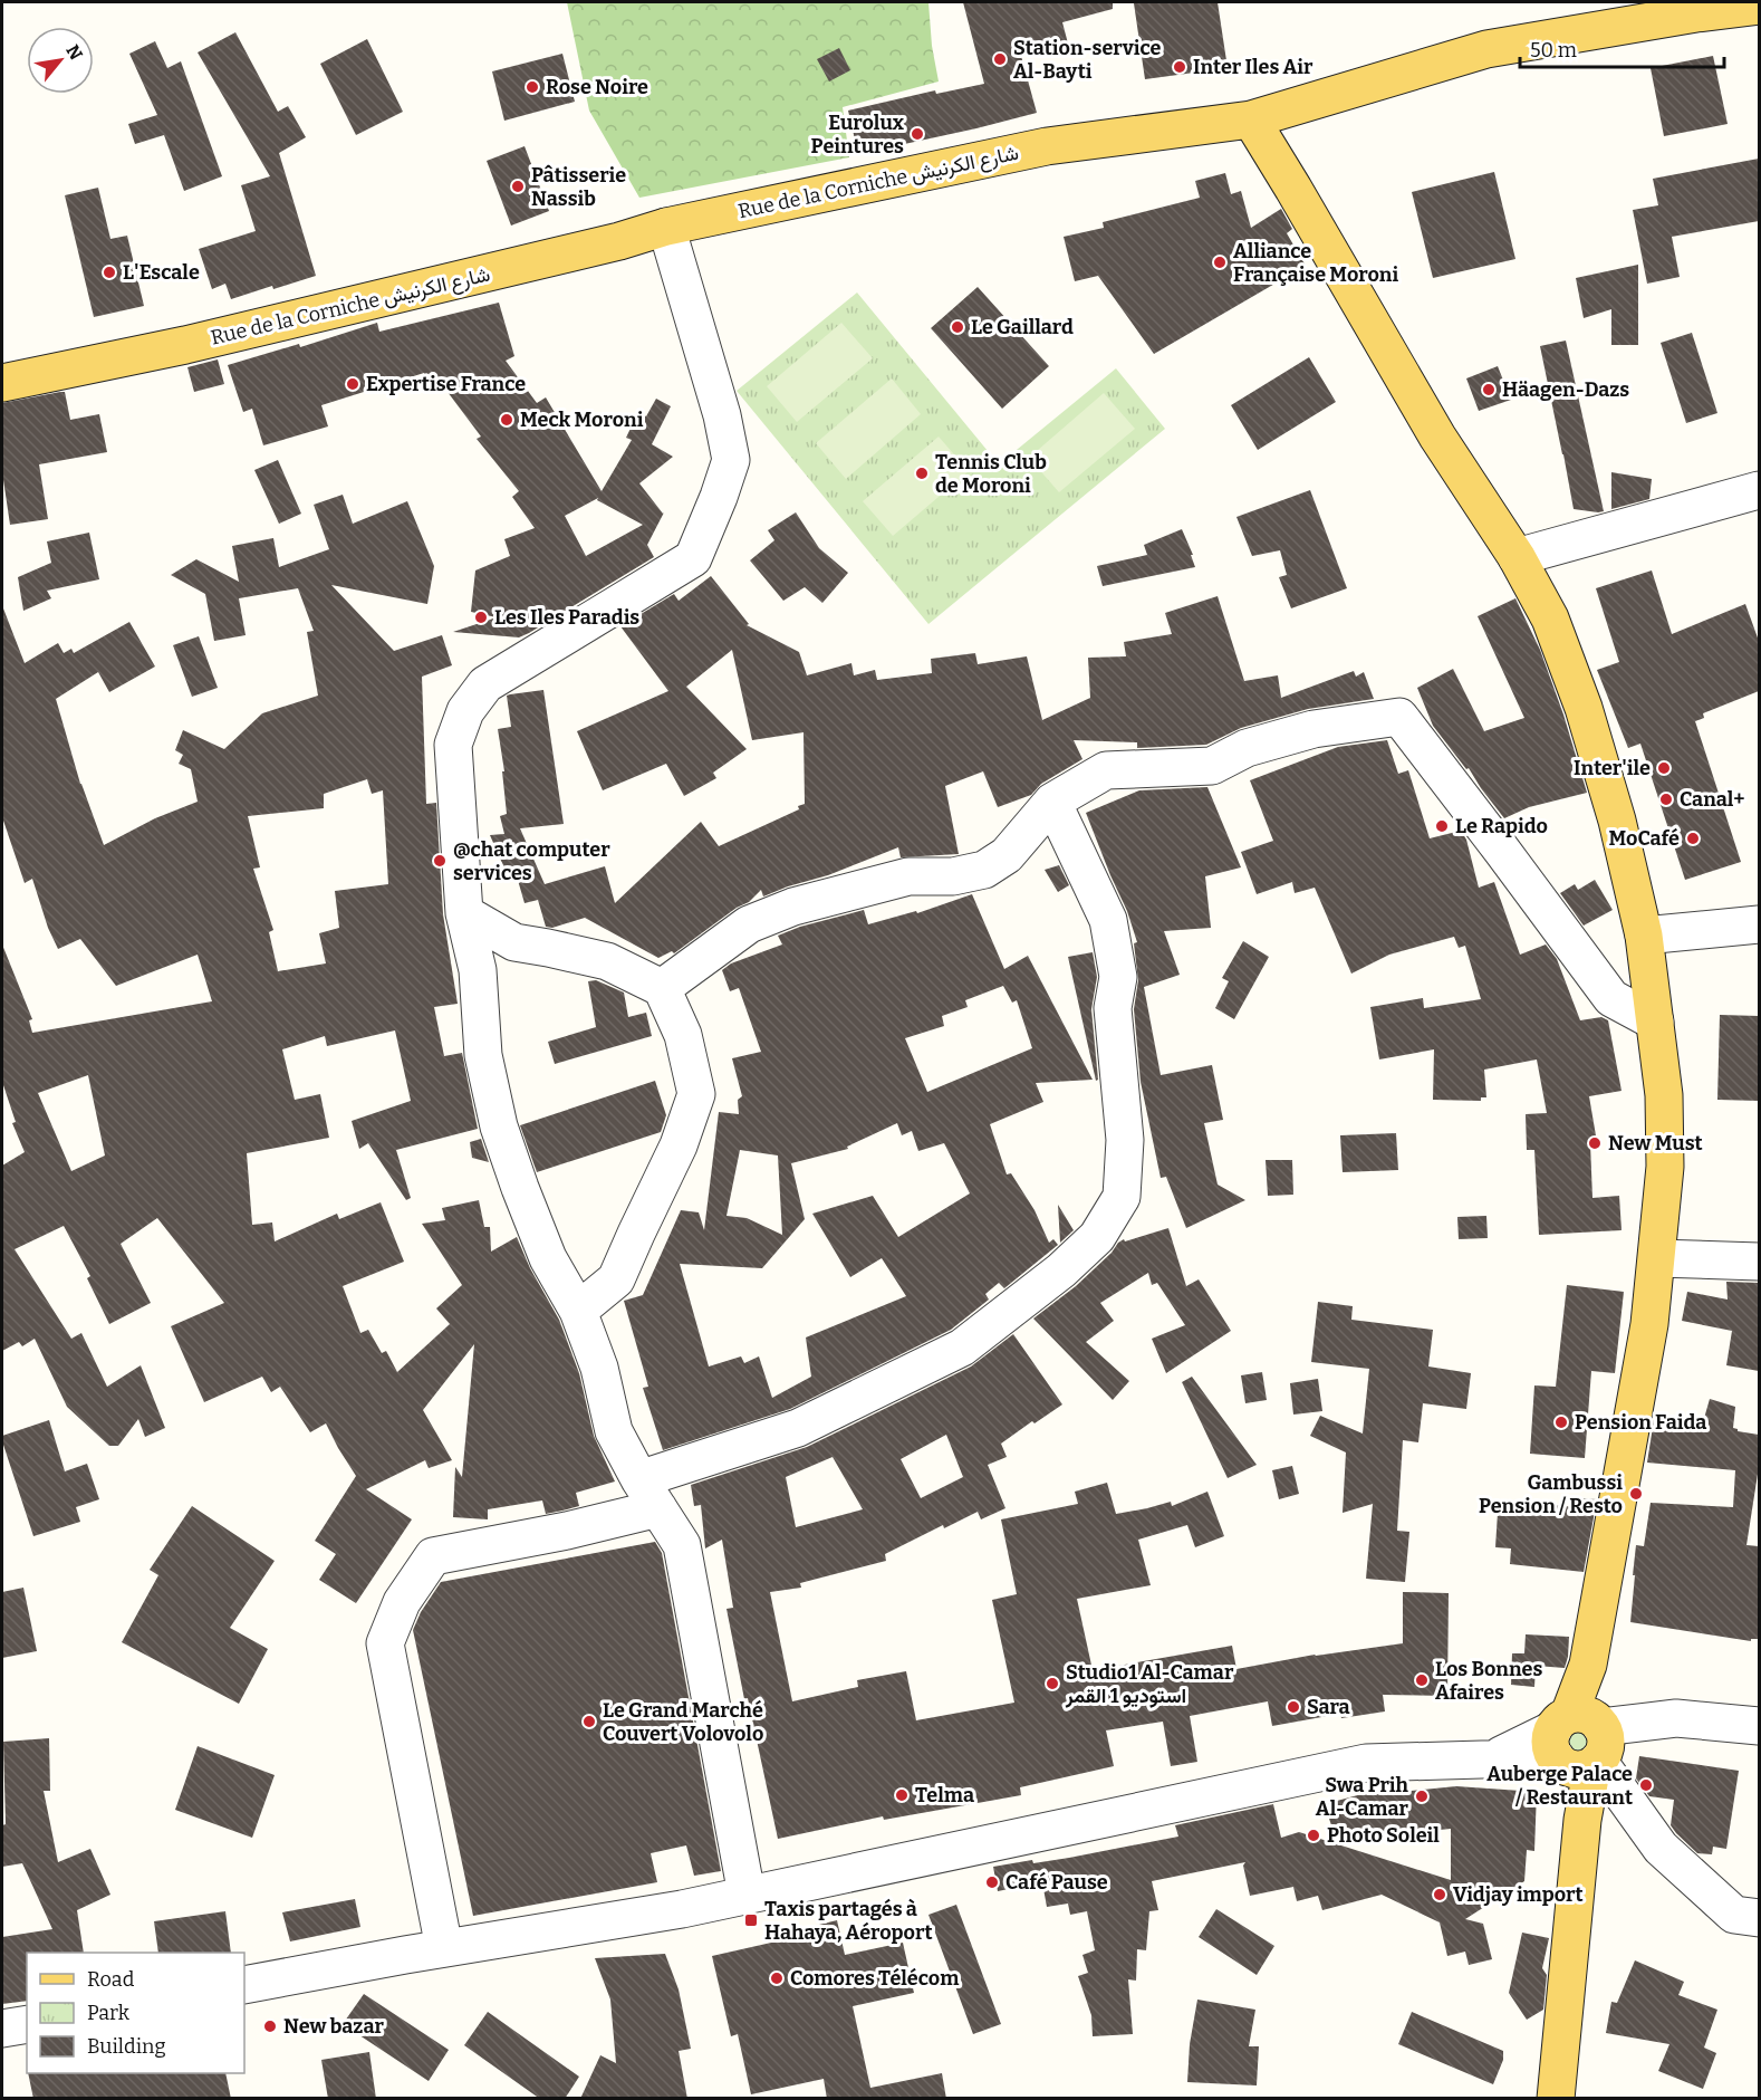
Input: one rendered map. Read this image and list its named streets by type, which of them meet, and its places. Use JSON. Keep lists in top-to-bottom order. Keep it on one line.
{"streets":{"main road":["Rue de la Corniche شارع الكرنيش"]},"places":{"other":["Station-service Al-Bayti","Inter Iles Air","Rose Noire","Eurolux Peintures","Pâtisserie Nassib","Alliance Française Moroni","L'Escale","Le Gaillard","Expertise France","Häagen-Dazs","Meck Moroni","Tennis Club de Moroni","Les Iles Paradis","Inter'ile","Canal+","Le Rapido","MoCafé","@chat computer services","New Must","Pension Faida","Gambussi Pension / Resto","Los Bonnes Afaires","Studio1 Al-Camar استوديو 1 القمر","Sara","Le Grand Marché Couvert Volovolo","Auberge Palace / Restaurant","Telma","Swa Prih Al-Camar","Photo Soleil","Café Pause","Vidjay import","Comores Télécom","New bazar"],"transit":["Taxis partagés à Hahaya, Aéroport"]},"legend":["Road","Park","Building"],"scale_bar":"50 m","north":"top right"}
